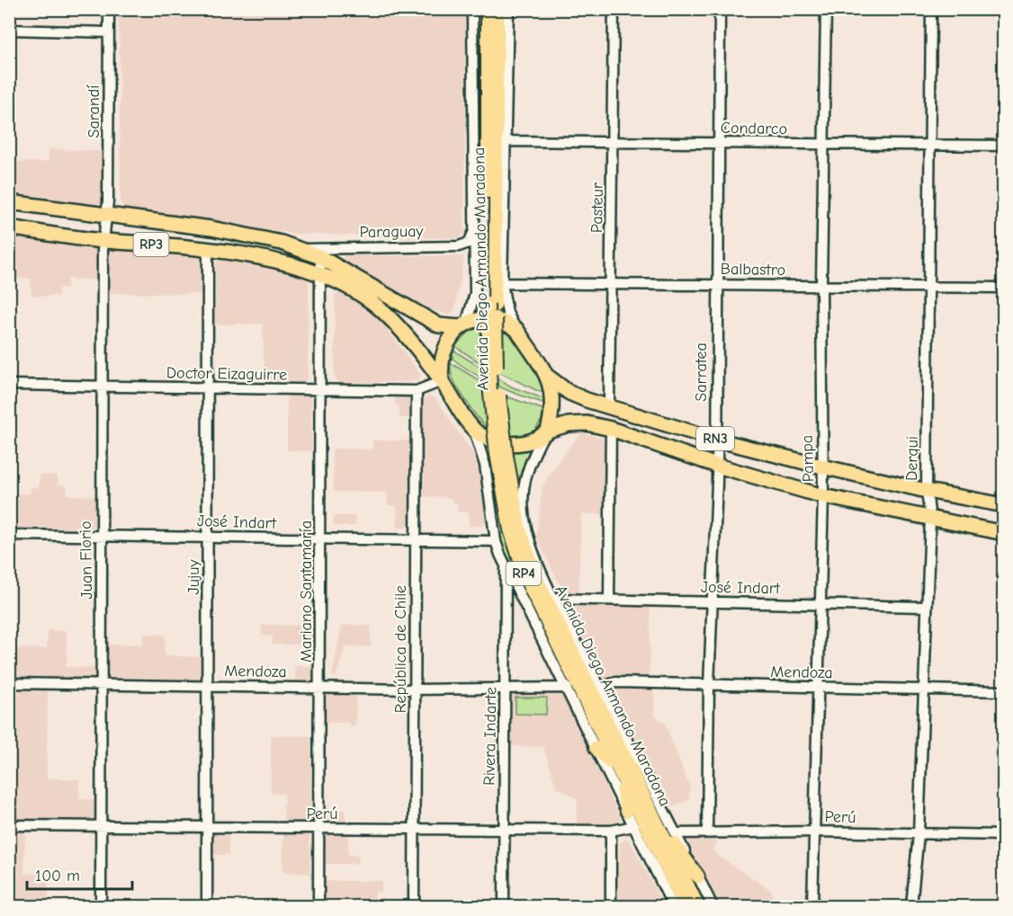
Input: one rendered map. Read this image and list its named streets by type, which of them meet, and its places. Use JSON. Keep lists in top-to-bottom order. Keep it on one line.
{"streets":{"highway":["RP3","RN3"],"main road":["Avenida Diego Armando Maradona","RP4"],"street":["Sarandí","Condarco","Pasteur","Paraguay","Balbastro","Sarratea","Doctor Eizaguirre","Pampa","Derqui","José Indart","Juan Florio","Jujuy","Mariano Santamaría","República de Chile","Mendoza","Rivera Indarte","Perú"]},"crossings":[["Sarandí","RP3"],["Sarandí","Juan Florio"],["Condarco","Pasteur"],["Condarco","Avenida Diego Armando Maradona"],["Condarco","Sarratea"],["Condarco","Pampa"],["Condarco","Derqui"],["Pasteur","Balbastro"],["Pasteur","RN3"],["Paraguay","RP3"],["Paraguay","Avenida Diego Armando Maradona"],["RP3","Avenida Diego Armando Maradona"],["RP3","Doctor Eizaguirre"],["RP3","RN3"],["RP3","Juan Florio"],["RP3","Jujuy"],["RP3","Mariano Santamaría"],["Avenida Diego Armando Maradona","Balbastro"],["Avenida Diego Armando Maradona","Doctor Eizaguirre"],["Avenida Diego Armando Maradona","RN3"],["Avenida Diego Armando Maradona","José Indart"],["Avenida Diego Armando Maradona","Mendoza"],["Avenida Diego Armando Maradona","Perú"],["Balbastro","Sarratea"],["Balbastro","Pampa"],["Balbastro","Derqui"],["Sarratea","RN3"],["Sarratea","José Indart"],["Sarratea","Mendoza"],["Sarratea","Perú"],["Doctor Eizaguirre","RN3"],["Doctor Eizaguirre","Juan Florio"],["Doctor Eizaguirre","Jujuy"],["Doctor Eizaguirre","Mariano Santamaría"],["Doctor Eizaguirre","República de Chile"],["RN3","Pampa"],["RN3","Derqui"],["Pampa","José Indart"],["Pampa","Mendoza"],["Pampa","Perú"],["Derqui","José Indart"],["Derqui","Mendoza"],["Derqui","Perú"],["José Indart","Juan Florio"],["José Indart","Jujuy"],["José Indart","Mariano Santamaría"],["José Indart","República de Chile"],["Juan Florio","Mendoza"],["Juan Florio","Perú"],["Jujuy","Mendoza"],["Jujuy","Perú"],["Mariano Santamaría","Mendoza"],["Mariano Santamaría","Perú"],["República de Chile","Mendoza"],["República de Chile","Perú"],["Mendoza","Rivera Indarte"],["Rivera Indarte","Perú"]],"scale_bar":"100 m"}
